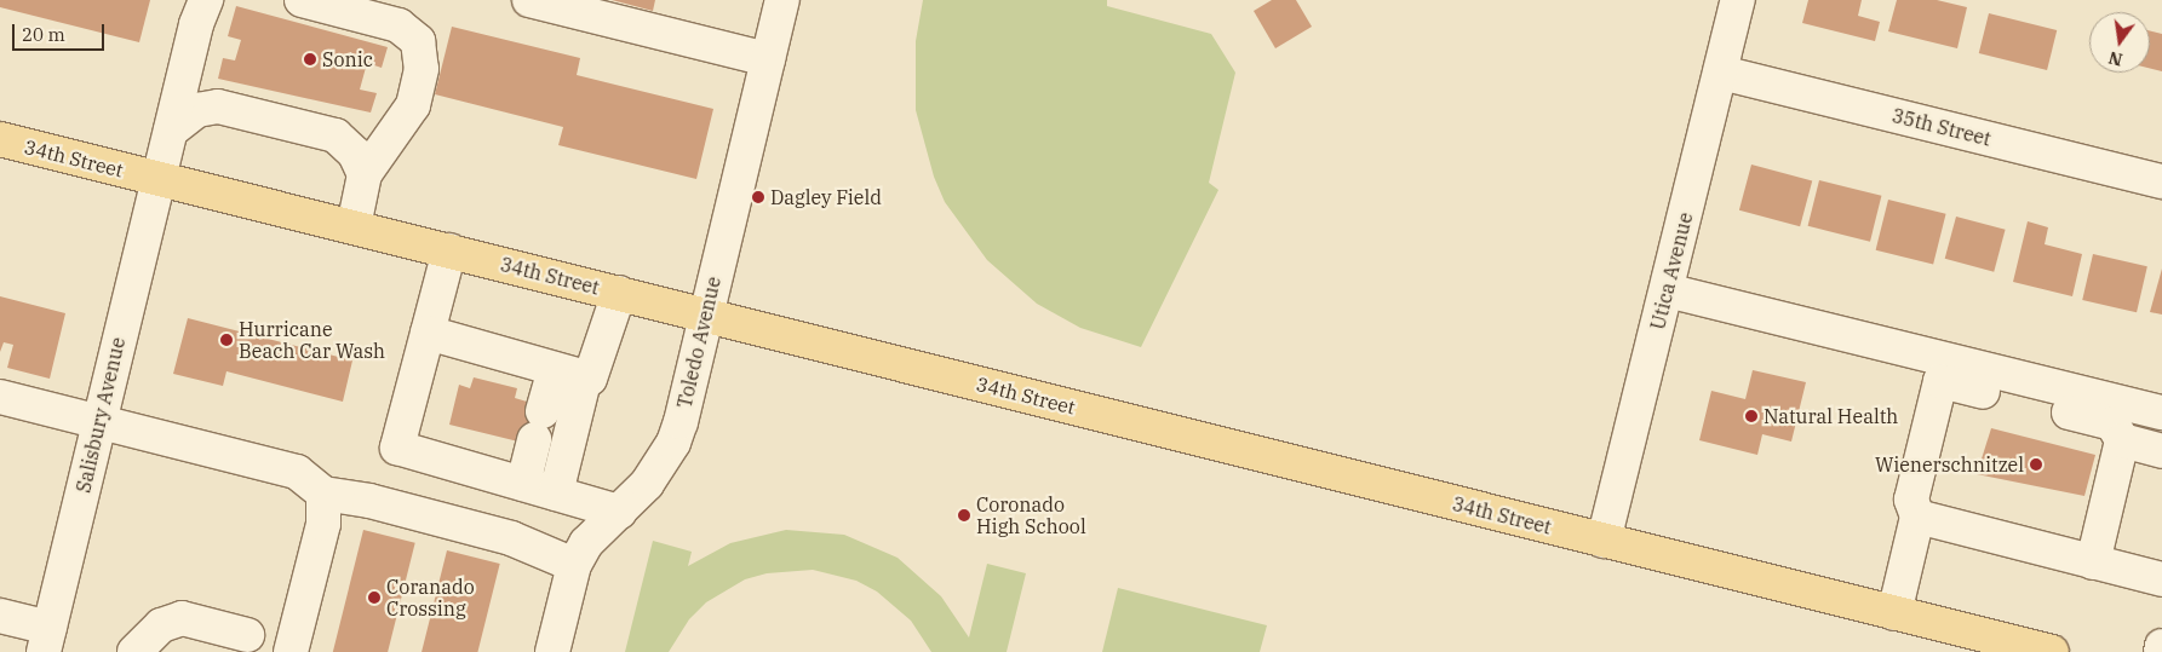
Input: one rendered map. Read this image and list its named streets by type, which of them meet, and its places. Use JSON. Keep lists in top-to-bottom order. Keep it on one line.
{"streets":{"main road":["34th Street"],"street":["35th Street","Utica Avenue","Toledo Avenue","Salisbury Avenue"]},"crossings":[["35th Street","Utica Avenue"],["34th Street","Utica Avenue"],["34th Street","Toledo Avenue"],["34th Street","Salisbury Avenue"]],"places":["Sonic","Dagley Field","Hurricane Beach Car Wash","Natural Health","Wienerschnitzel","Coronado High School","Coranado Crossing"],"scale_bar":"20 m","north":"bottom"}
